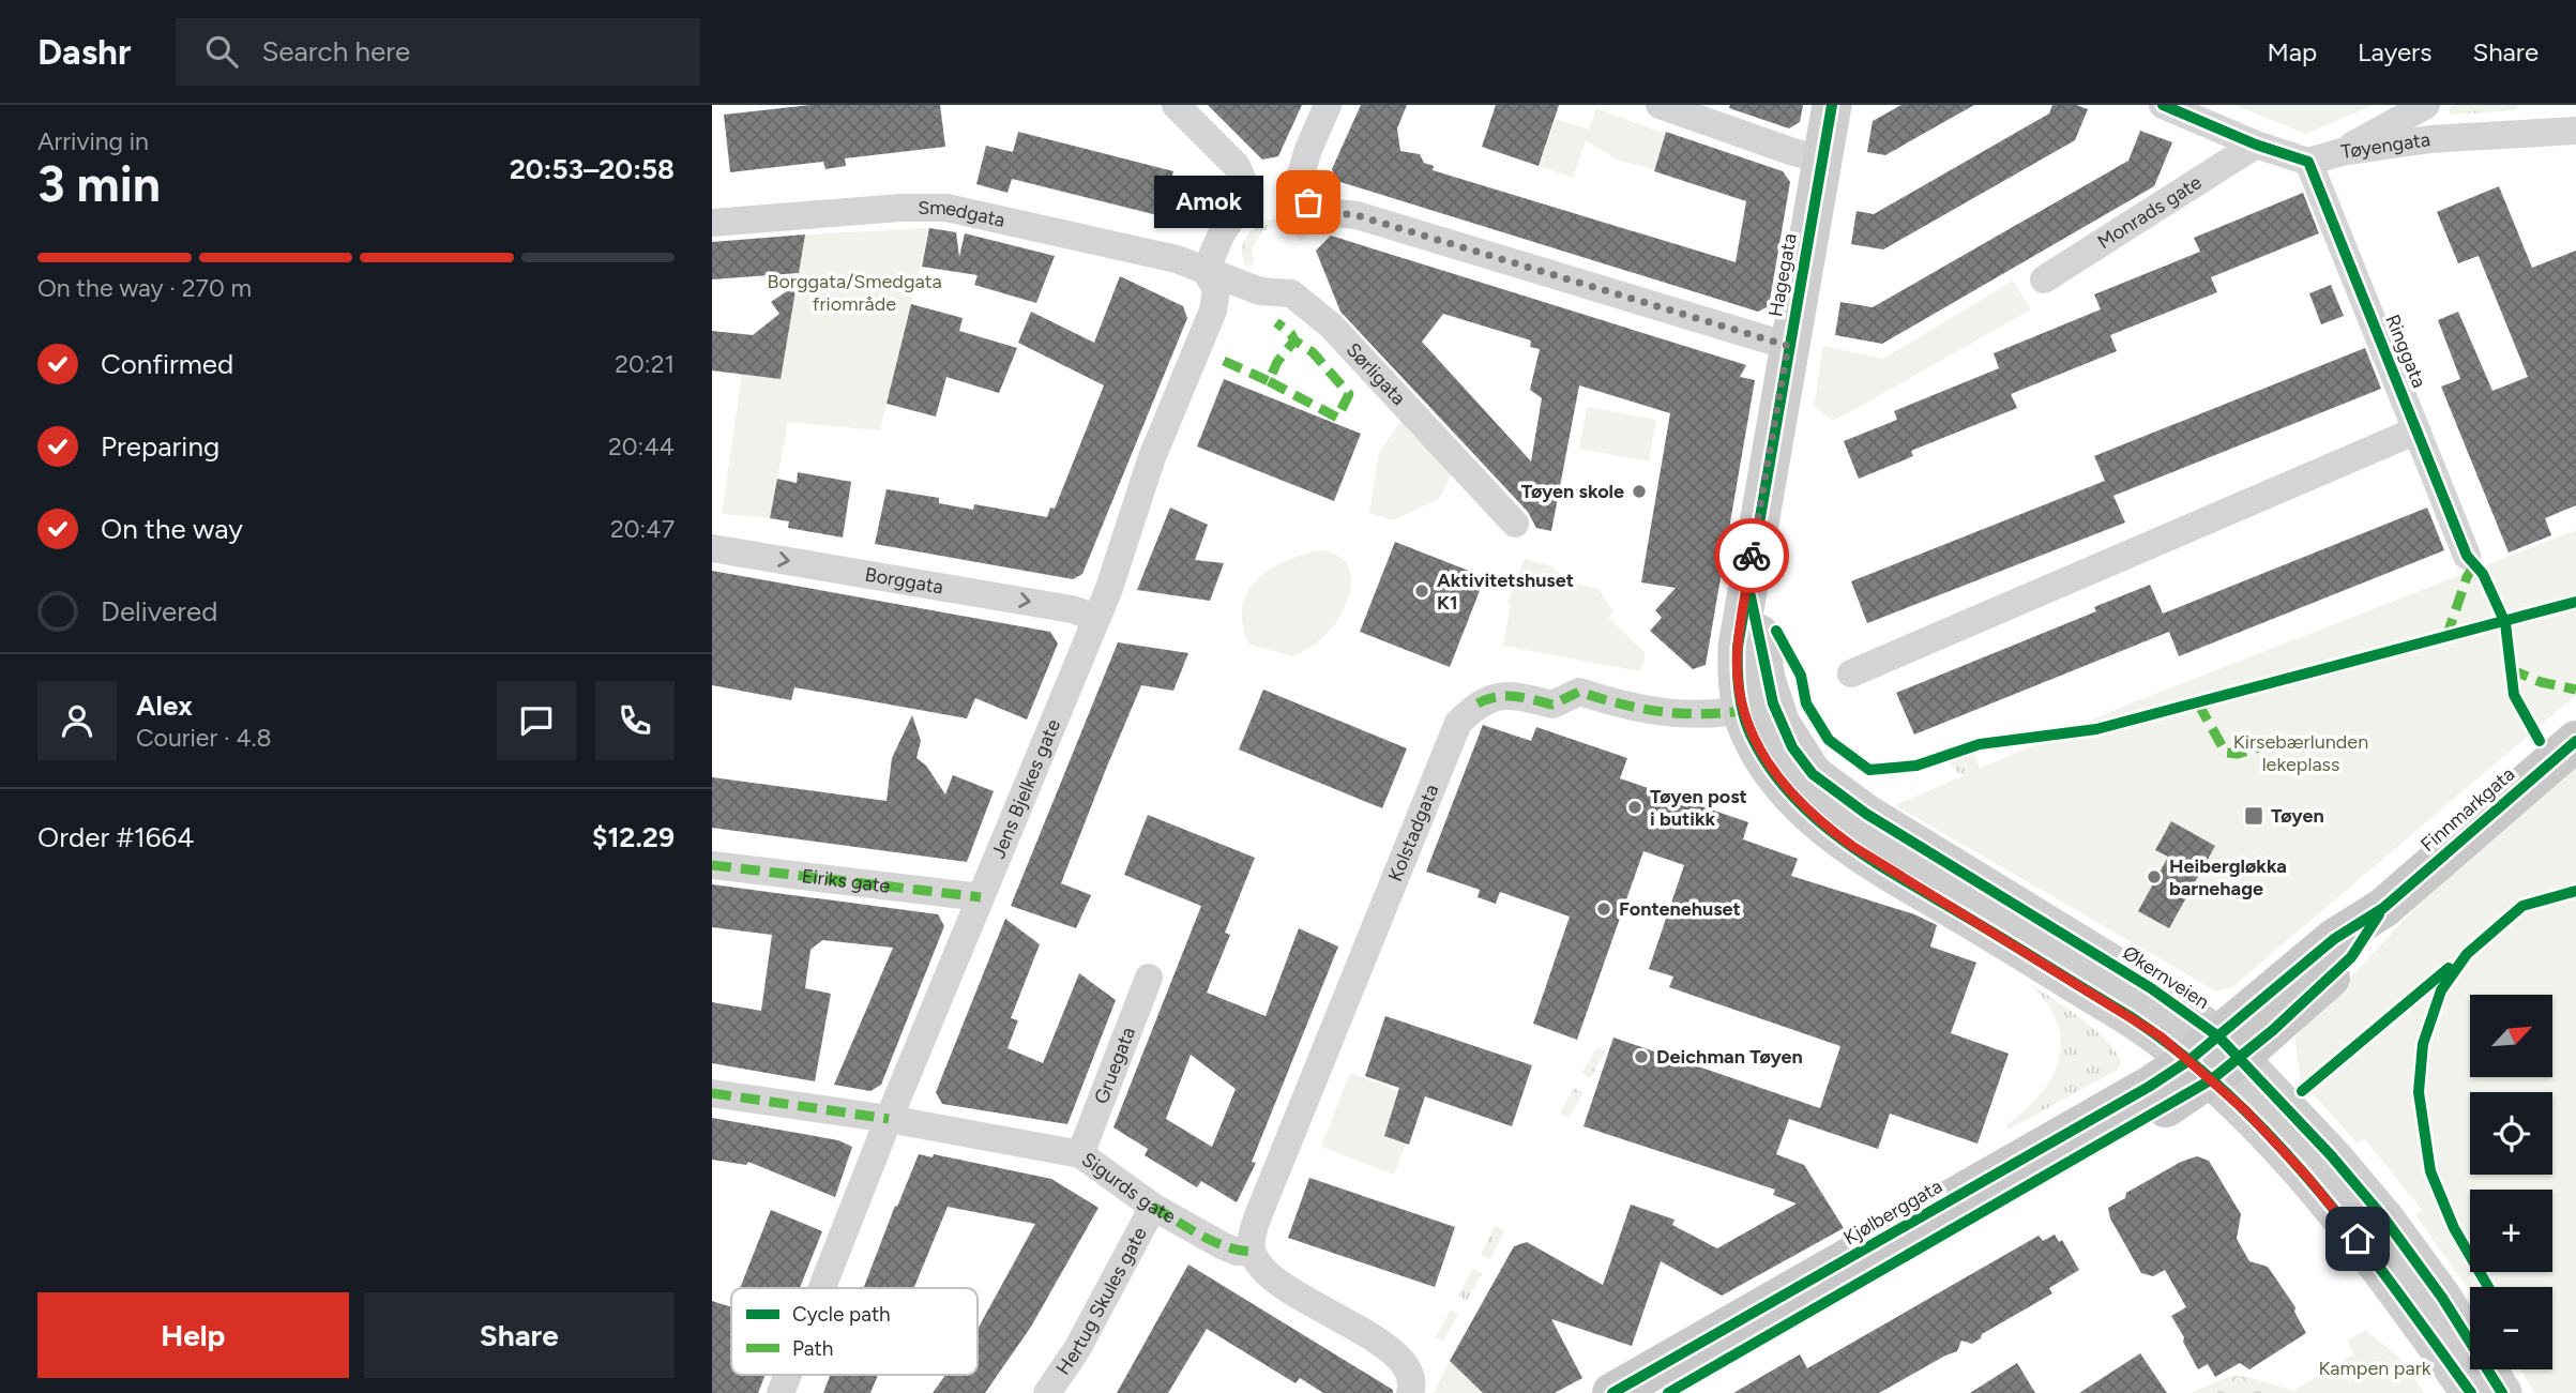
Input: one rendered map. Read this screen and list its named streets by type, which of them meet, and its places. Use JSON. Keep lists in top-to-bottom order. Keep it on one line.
{"streets":{"main road":["Hagegata","Finnmarkgata","Økernveien","Kjølberggata"],"street":["Tøyengata","Monrads gate","Smedgata","Ringgata","Sørligata","Borggata","Jens Bjelkes gate","Kolstadgata","Eiriks gate","Gruegata","Sigurds gate","Hertug Skules gate"]},"crossings":[["Tøyengata","Ringgata"],["Smedgata","Sørligata"],["Smedgata","Jens Bjelkes gate"],["Hagegata","Kolstadgata"],["Hagegata","Økernveien"],["Sørligata","Jens Bjelkes gate"],["Borggata","Jens Bjelkes gate"],["Jens Bjelkes gate","Eiriks gate"],["Jens Bjelkes gate","Sigurds gate"],["Finnmarkgata","Økernveien"],["Finnmarkgata","Kjølberggata"],["Kolstadgata","Økernveien"],["Kolstadgata","Sigurds gate"],["Økernveien","Kjølberggata"],["Gruegata","Sigurds gate"],["Sigurds gate","Hertug Skules gate"]],"one_way":["Borggata"],"parks":["Borggata/Smedgata friområde","Kirsebærlunden lekeplass","Kampen park"],"places":{"other":["Amok","Tøyen skole","Aktivitetshuset K1","Tøyen post i butikk","Heibergløkka barnehage","Fontenehuset","Deichman Tøyen"],"transit":["Tøyen"]},"legend":["Cycle path","Path"],"north":"top right","page":{"header":"Dashr","search":"Search here","nav":["Map","Layers","Share"],"heading":["3 min","Arriving in","20:53–20:58"],"panel":["Alex","Courier · 4.8","Order #1664","$12.29"],"bubble":"Amok","bar":"On the way · 270 m","list":[["Confirmed","20:21"],["Preparing","20:44"],["On the way","20:47"],"Delivered"],"map_buttons":["+","−"],"buttons":["Help","Share"]}}
